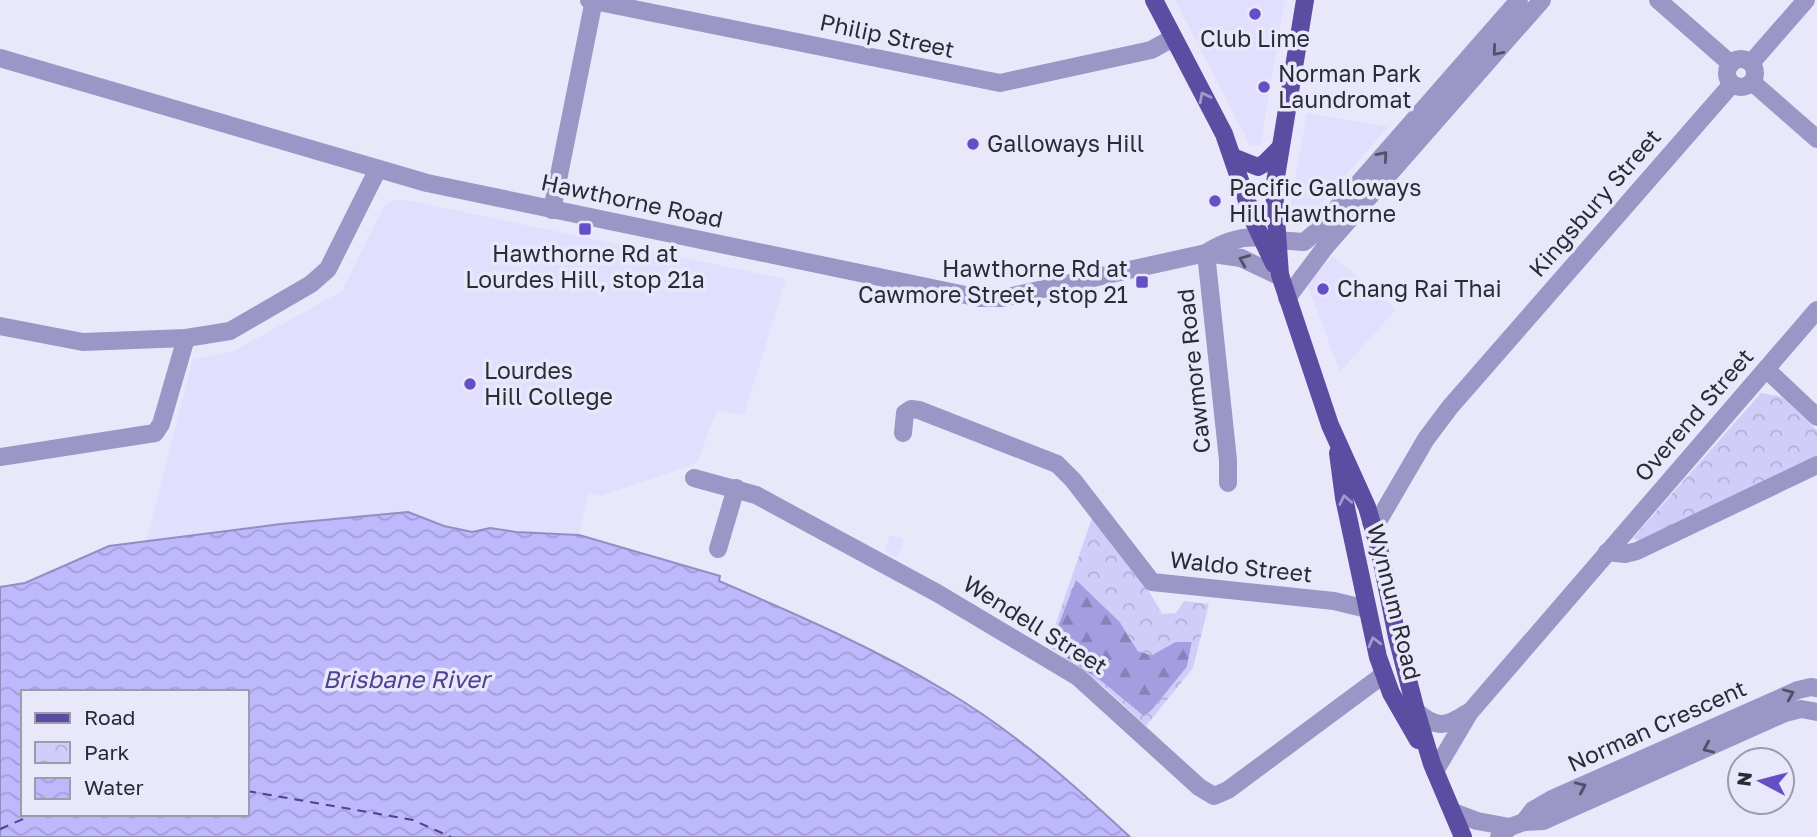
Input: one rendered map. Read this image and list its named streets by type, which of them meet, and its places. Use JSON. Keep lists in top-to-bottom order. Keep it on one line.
{"streets":{"main road":["Wynnum Road"],"street":["Philip Street","Hawthorne Road","Kingsbury Street","Cawmore Road","Overend Street","Waldo Street","Wendell Street","Norman Crescent"]},"crossings":[["Philip Street","Wynnum Road"],["Hawthorne Road","Cawmore Road"],["Hawthorne Road","Wynnum Road"],["Kingsbury Street","Wynnum Road"],["Overend Street","Wynnum Road"],["Waldo Street","Wynnum Road"],["Wynnum Road","Wendell Street"],["Wynnum Road","Norman Crescent"]],"water":["Brisbane River"],"places":{"other":["Club Lime","Norman Park Laundromat","Galloways Hill","Pacific Galloways Hill Hawthorne","Chang Rai Thai","Lourdes Hill College"],"transit":["Hawthorne Rd at Lourdes Hill, stop 21a","Hawthorne Rd at Cawmore Street, stop 21"]},"legend":["Road","Park","Water"],"north":"left"}
